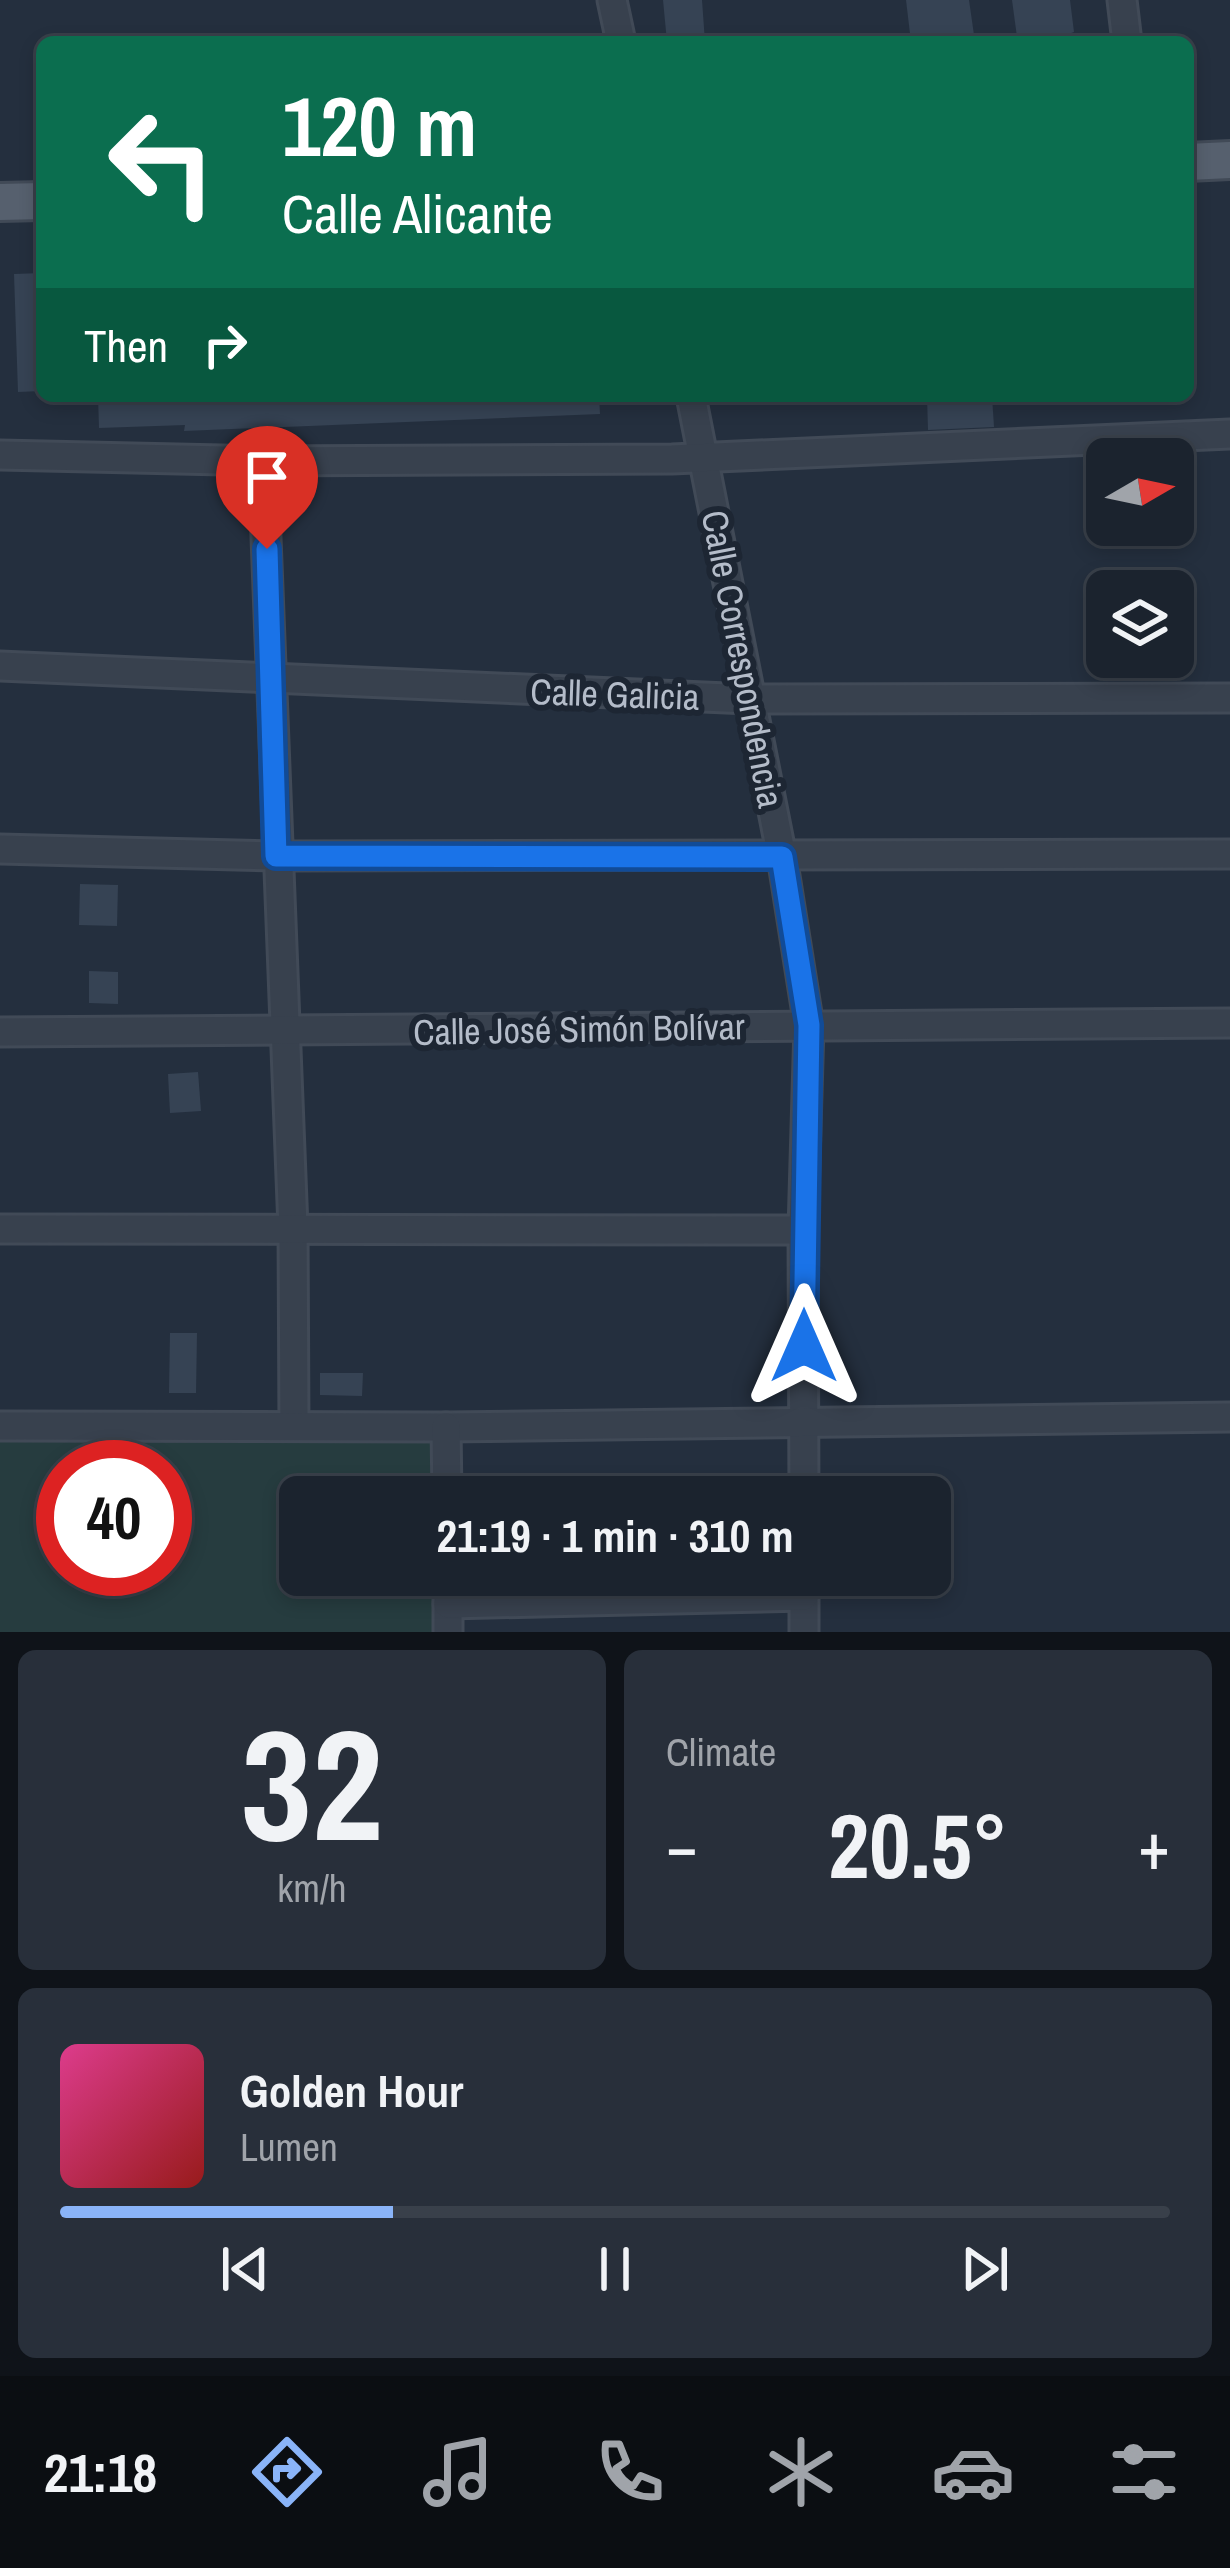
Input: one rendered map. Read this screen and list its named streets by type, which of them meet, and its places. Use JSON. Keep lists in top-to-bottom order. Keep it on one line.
{"streets":{"street":["Calle Correspondencia","Calle Galicia","Calle José Simón Bolívar"]},"crossings":[["Calle Correspondencia","Calle Galicia"],["Calle Correspondencia","Calle José Simón Bolívar"]],"north":"right","page":{"turn":["120 m","Calle Alicante"],"then":"Then","limit":"40","trip":"21:19 · 1 min · 310 m","tile":[["32","km/h"],"Climate"],"heat":["−","20.5°","+"],"song":["Golden Hour","Lumen"],"tabs":"21:18"}}
